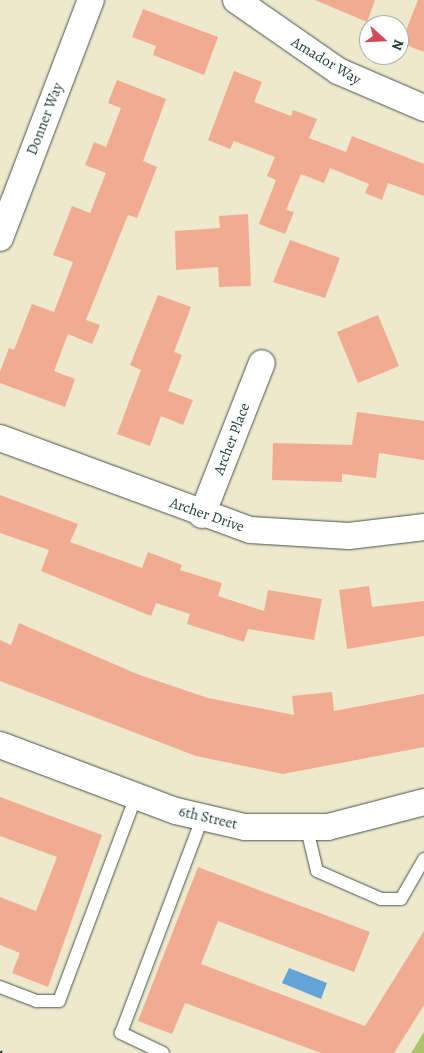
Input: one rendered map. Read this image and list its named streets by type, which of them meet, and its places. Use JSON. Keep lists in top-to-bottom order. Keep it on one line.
{"streets":{"street":["Amador Way","Donner Way","Archer Place","Archer Drive","6th Street"]},"crossings":[["Archer Place","Archer Drive"]],"north":"right"}
